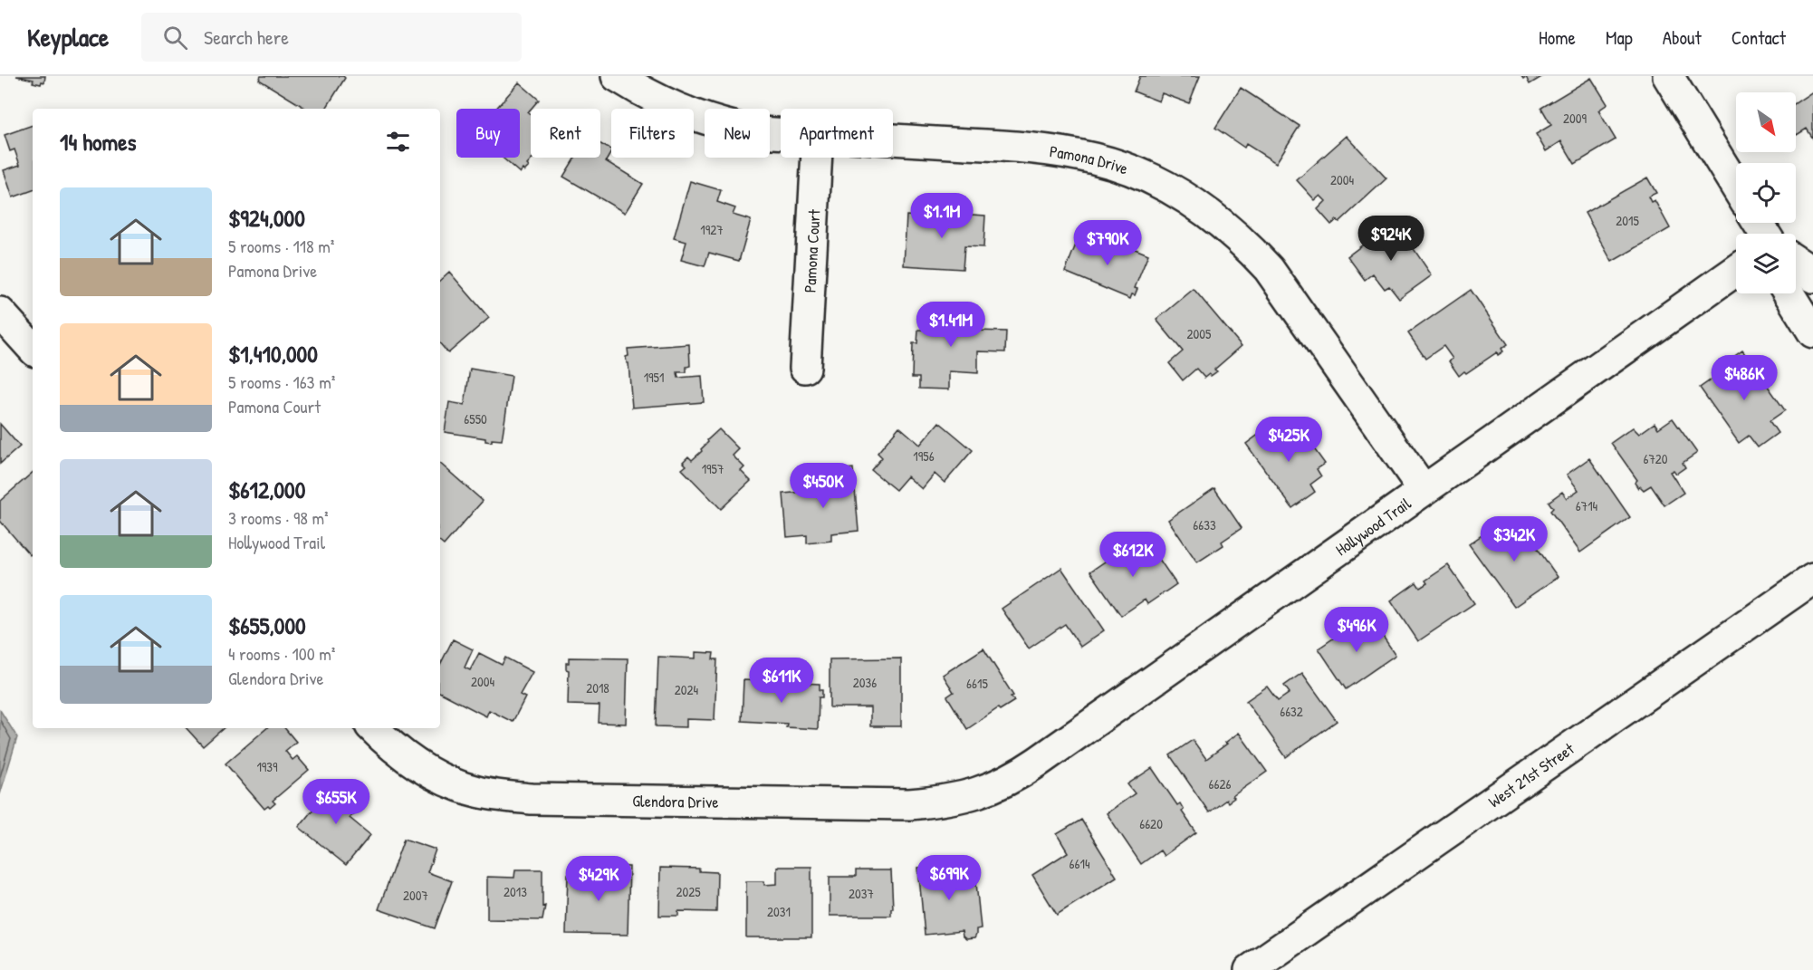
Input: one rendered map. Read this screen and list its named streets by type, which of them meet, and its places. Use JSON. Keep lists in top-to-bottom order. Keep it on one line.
{"streets":{"street":["Pamona Drive","Pamona Court","Hollywood Trail","West 21st Street","Glendora Drive"]},"crossings":[["Pamona Drive","Hollywood Trail"],["Hollywood Trail","Glendora Drive"]],"house_numbers":["2009","2004","2015","1927","2005","1951","6550","1956","6720","1957","6714","6633","2004","2036","6615","2018","2024","6632","1939","6626","6620","6614","2013","2025","2037","2007","2031"],"north":"bottom right","page":{"header":"Keyplace","search":"Search here","nav":["Home","Map","About","Contact"],"chip":["Buy","Rent","Filters","New","Apartment"],"heading":"14 homes","list":[{"name":"$924,000","note":"5 rooms · 118 m² · Pamona Drive"},{"name":"$1,410,000","note":"5 rooms · 163 m² · Pamona Court"},{"name":"$612,000","note":"3 rooms · 98 m² · Hollywood Trail"},{"name":"$655,000","note":"4 rooms · 100 m² · Glendora Drive"}],"price":["$1.1M","$924K","$790K","$1.41M","$486K","$425K","$450K","$342K","$612K","$496K","$611K","$655K","$699K","$429K"]}}
